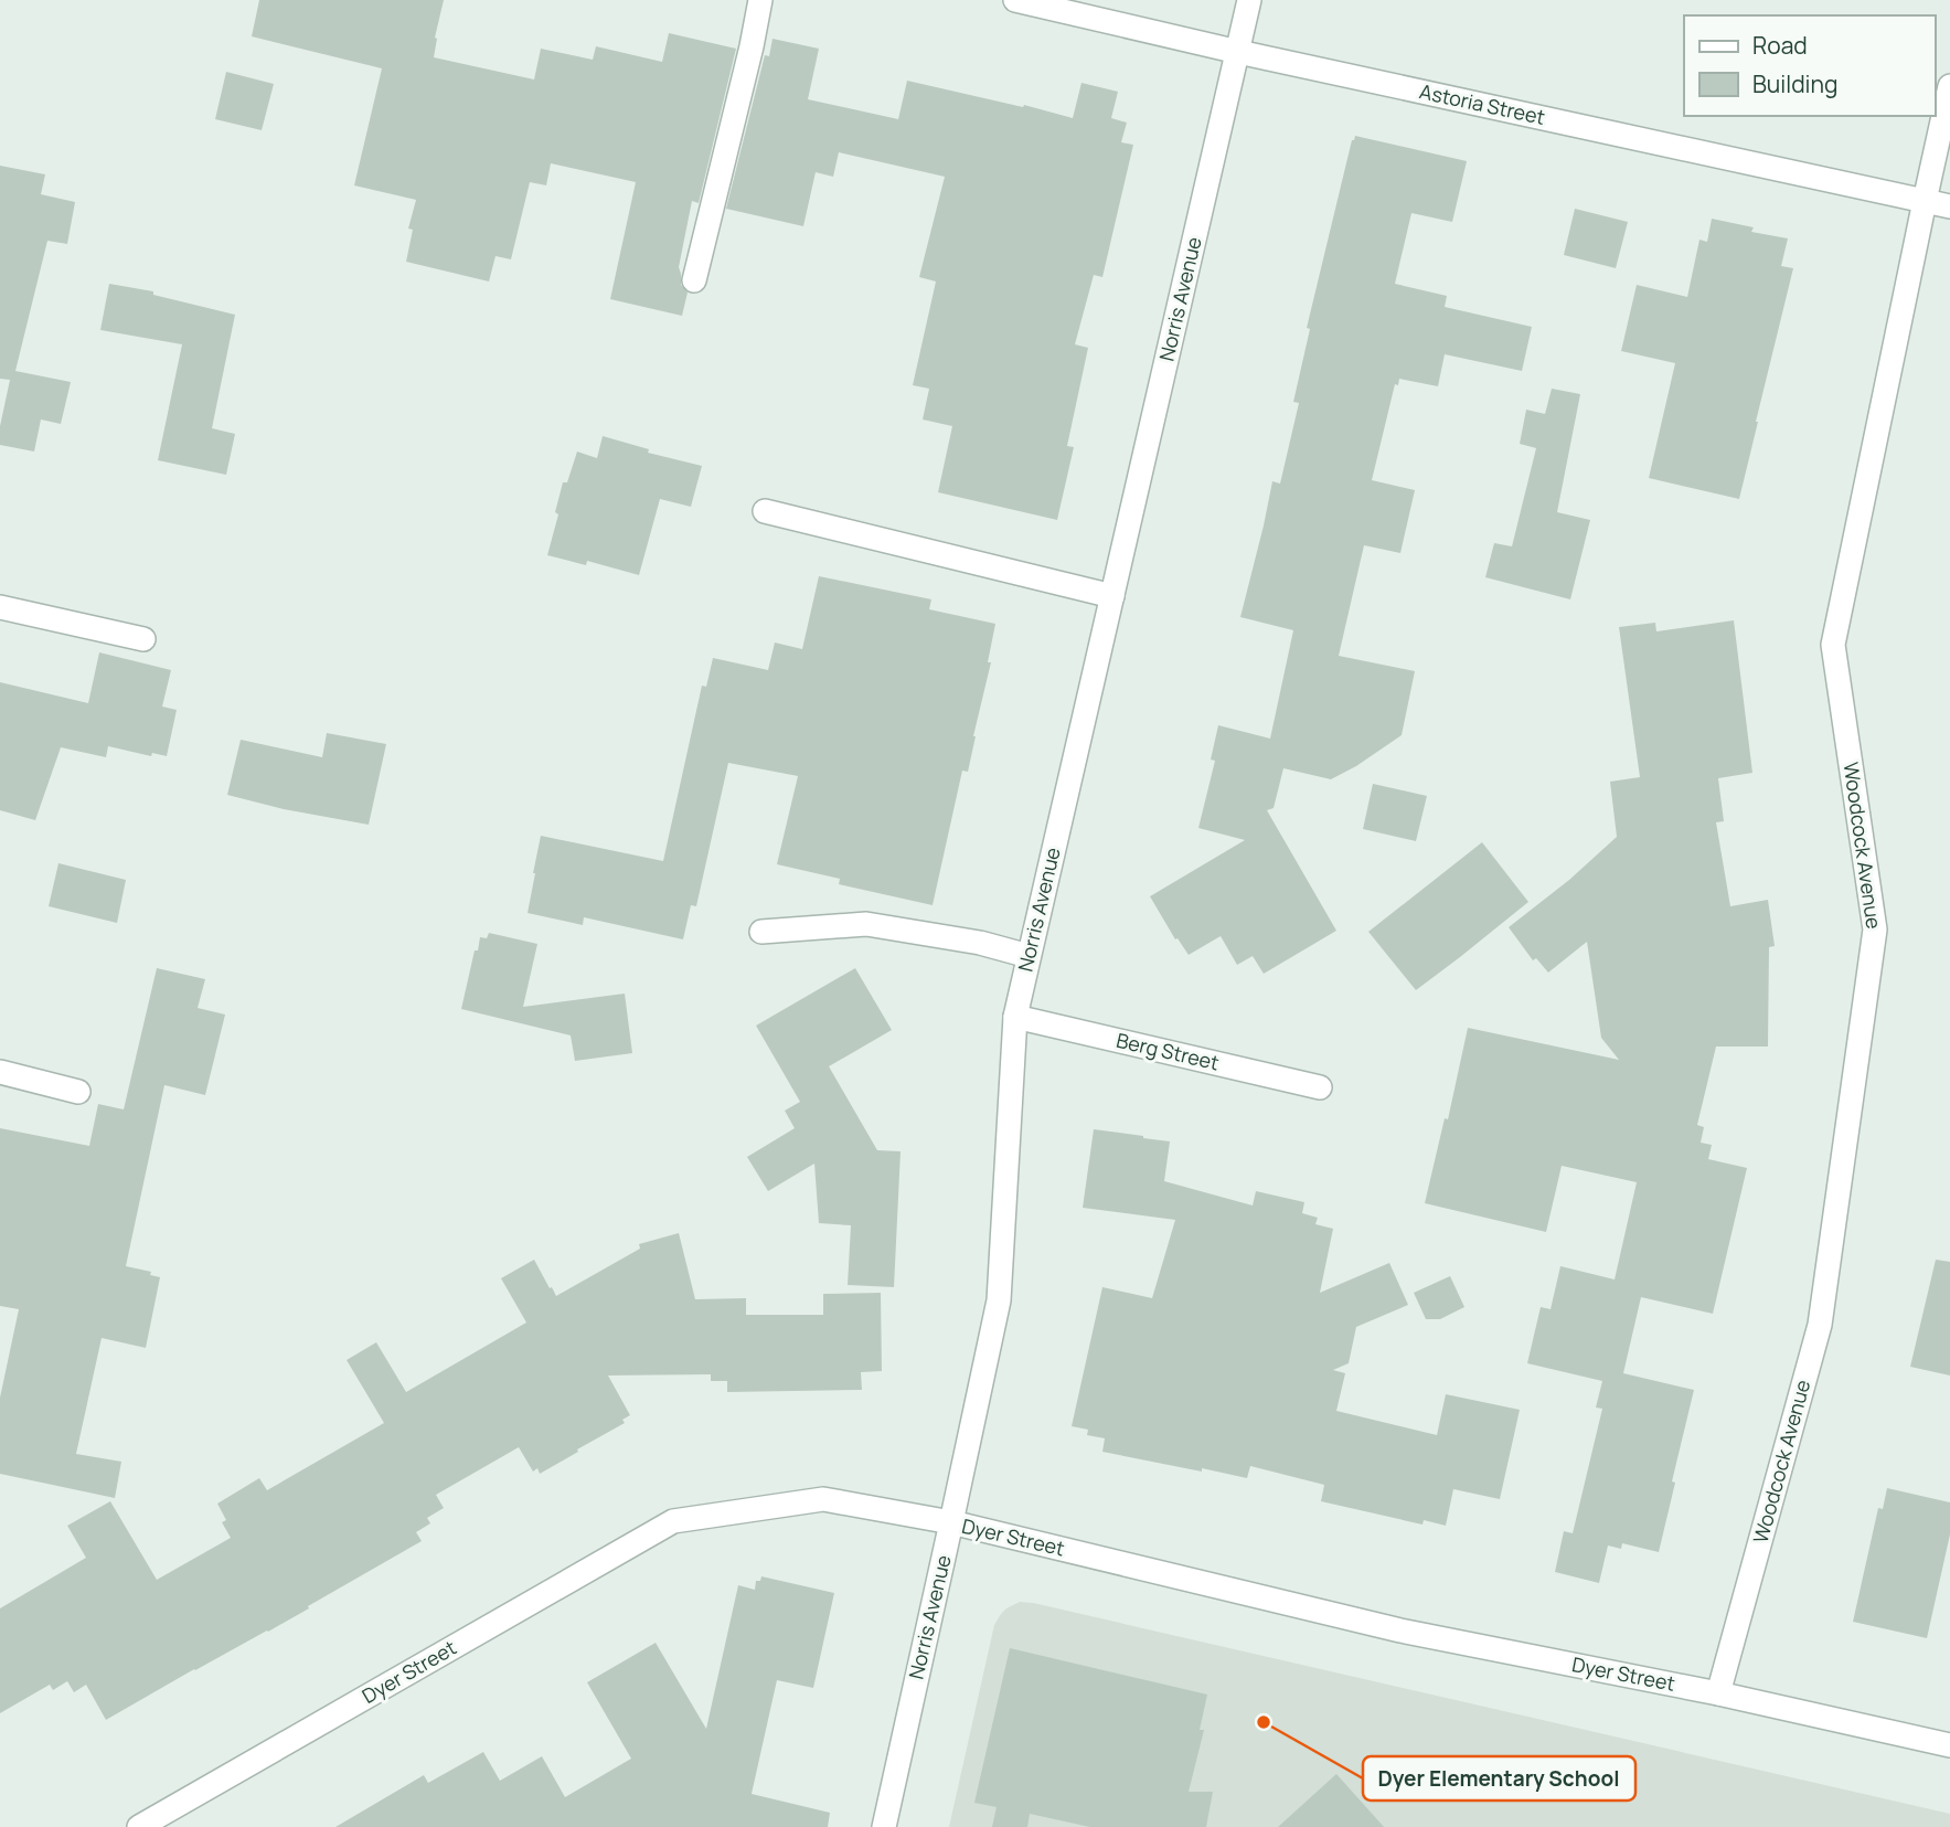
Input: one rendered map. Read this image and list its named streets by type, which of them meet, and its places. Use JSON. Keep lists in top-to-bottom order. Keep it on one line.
{"streets":{"street":["Astoria Street","Norris Avenue","Woodcock Avenue","Berg Street","Dyer Street"]},"crossings":[["Astoria Street","Norris Avenue"],["Astoria Street","Woodcock Avenue"],["Norris Avenue","Berg Street"],["Norris Avenue","Dyer Street"],["Woodcock Avenue","Dyer Street"]],"places":["Dyer Elementary School"],"legend":["Road","Building"]}
